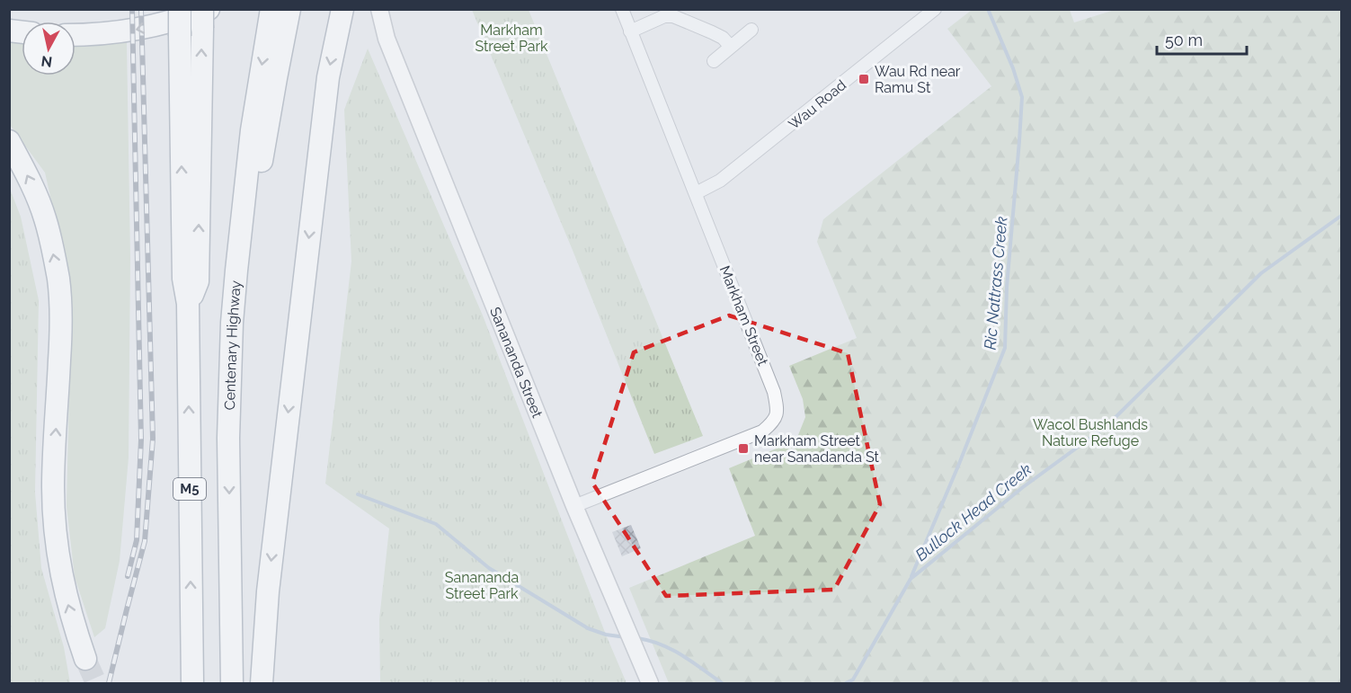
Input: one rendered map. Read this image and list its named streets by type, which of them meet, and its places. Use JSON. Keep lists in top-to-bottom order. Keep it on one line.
{"streets":{"highway":["Centenary Highway","M5"],"street":["Wau Road","Markham Street","Sanananda Street"]},"crossings":[["Wau Road","Markham Street"],["Markham Street","Sanananda Street"]],"water":["Ric Nattrass Creek","Bullock Head Creek"],"parks":["Markham Street Park","Wacol Bushlands Nature Refuge","Sanananda Street Park"],"places":{"transit":["Wau Rd near Ramu St","Markham Street near Sanadanda St"]},"scale_bar":"50 m","north":"bottom"}
